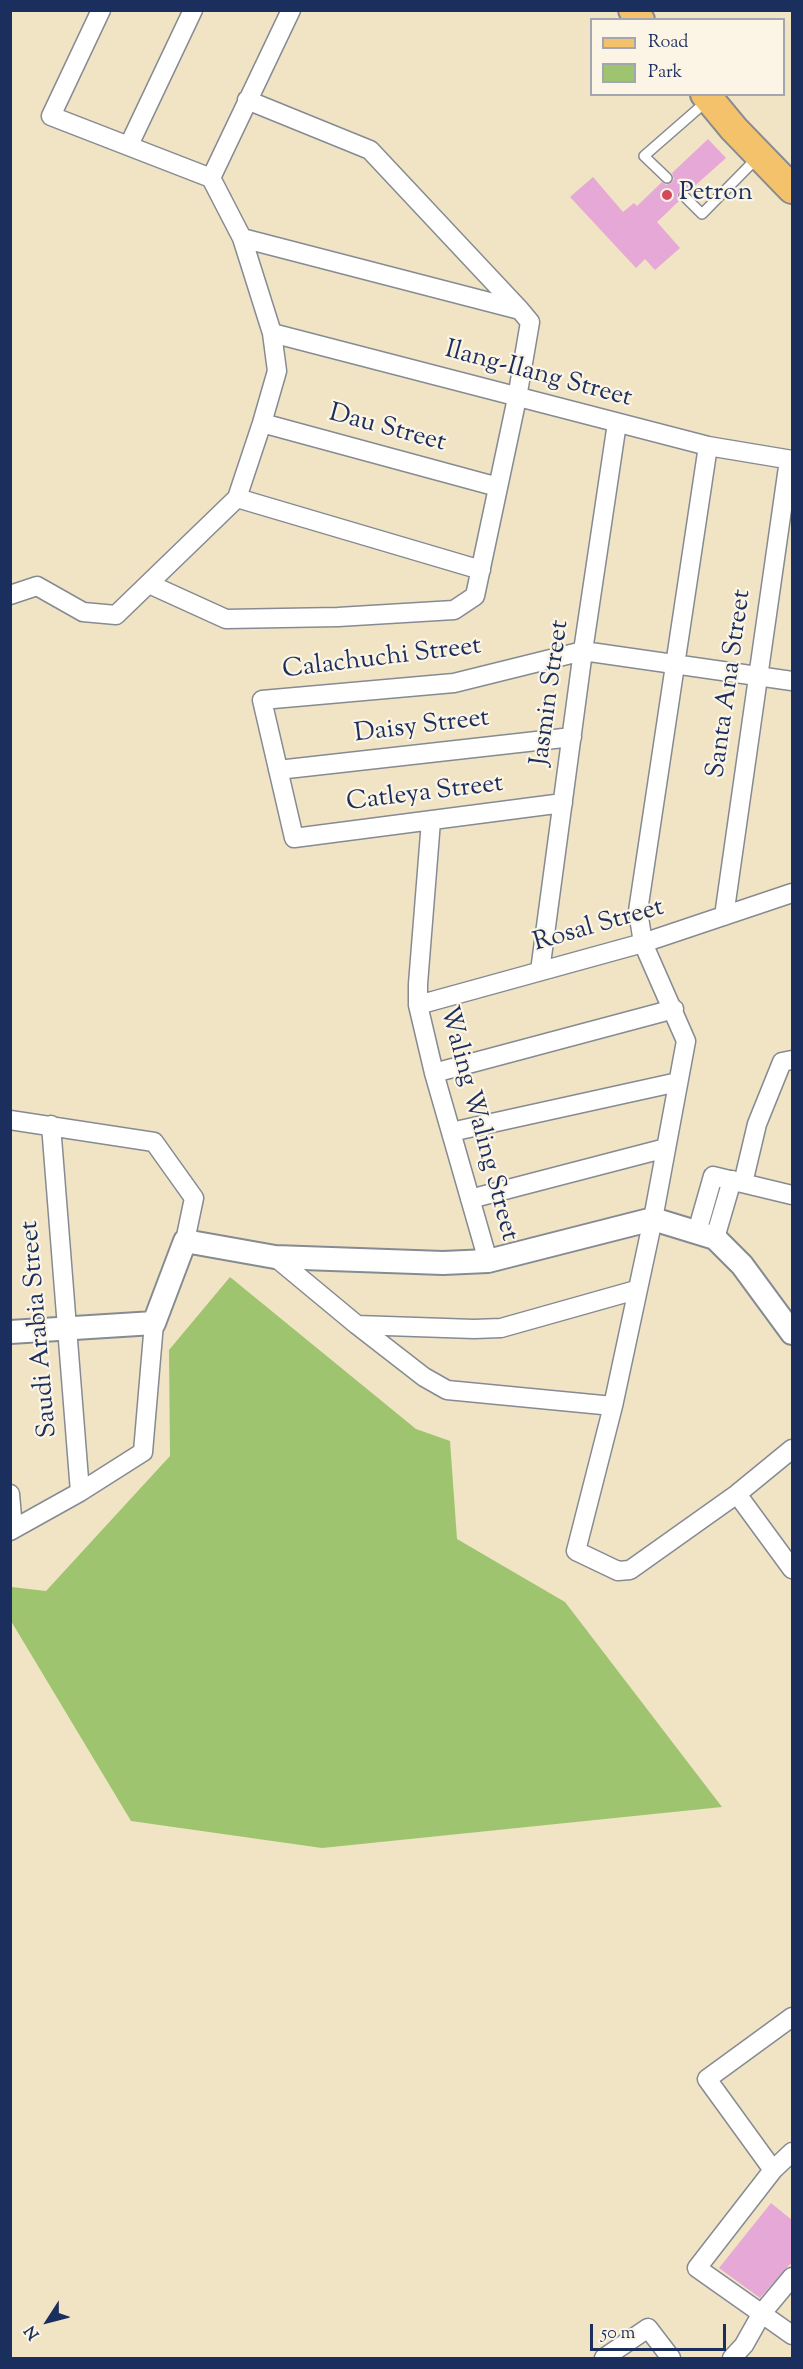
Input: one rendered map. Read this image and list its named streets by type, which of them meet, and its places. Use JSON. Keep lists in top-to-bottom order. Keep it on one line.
{"streets":{"street":["Ilang-Ilang Street","Dau Street","Calachuchi Street","Santa Ana Street","Jasmin Street","Daisy Street","Catleya Street","Rosal Street","Waling Waling Street","Saudi Arabia Street"]},"crossings":[["Ilang-Ilang Street","Santa Ana Street"],["Ilang-Ilang Street","Jasmin Street"],["Calachuchi Street","Santa Ana Street"],["Calachuchi Street","Jasmin Street"],["Calachuchi Street","Daisy Street"],["Calachuchi Street","Catleya Street"],["Santa Ana Street","Rosal Street"],["Jasmin Street","Daisy Street"],["Jasmin Street","Catleya Street"],["Jasmin Street","Rosal Street"],["Daisy Street","Catleya Street"],["Catleya Street","Waling Waling Street"],["Rosal Street","Waling Waling Street"]],"places":["Petron"],"legend":["Road","Park"],"scale_bar":"50 m","north":"bottom left"}
